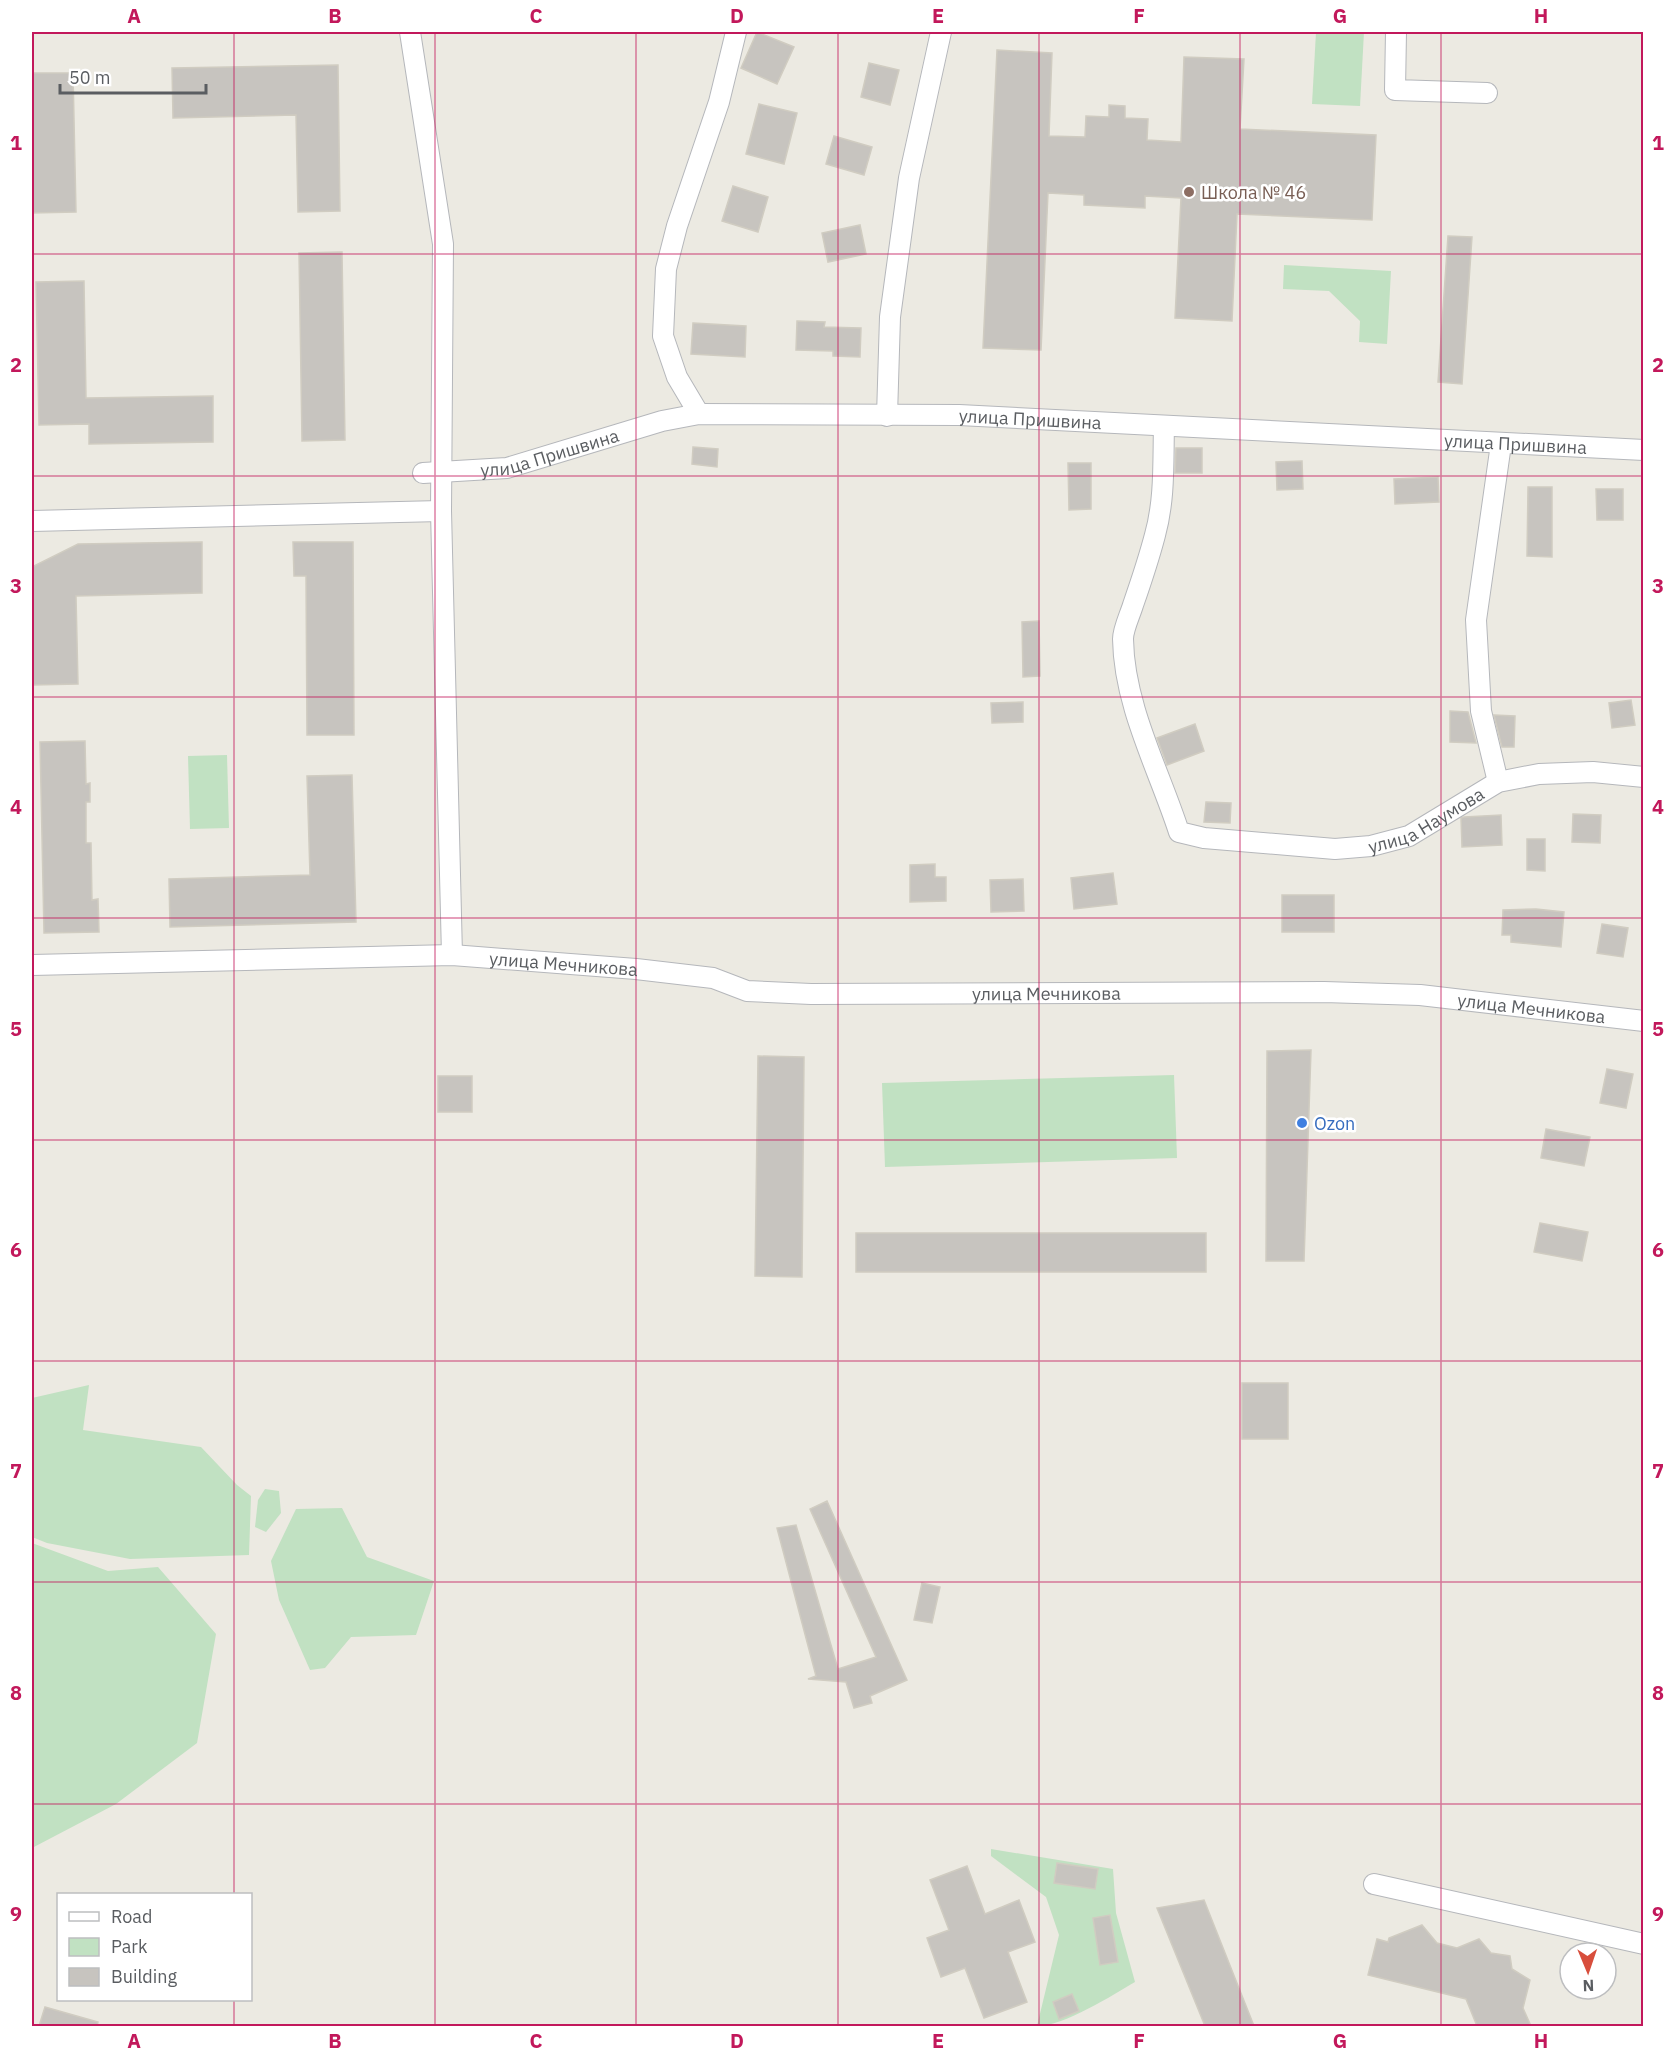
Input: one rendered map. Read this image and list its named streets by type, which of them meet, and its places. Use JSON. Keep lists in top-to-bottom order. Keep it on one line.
{"streets":{"street":["улица Пришвина","улица Наумова","улица Мечникова"]},"crossings":[["улица Пришвина","улица Наумова"]],"places":["Школа № 46","Ozon"],"legend":["Road","Park","Building"],"scale_bar":"50 m","north":"bottom","grid":{"columns":["A","B","C","D","E","F","G","H"],"rows":["1","2","3","4","5","6","7","8","9"]}}
